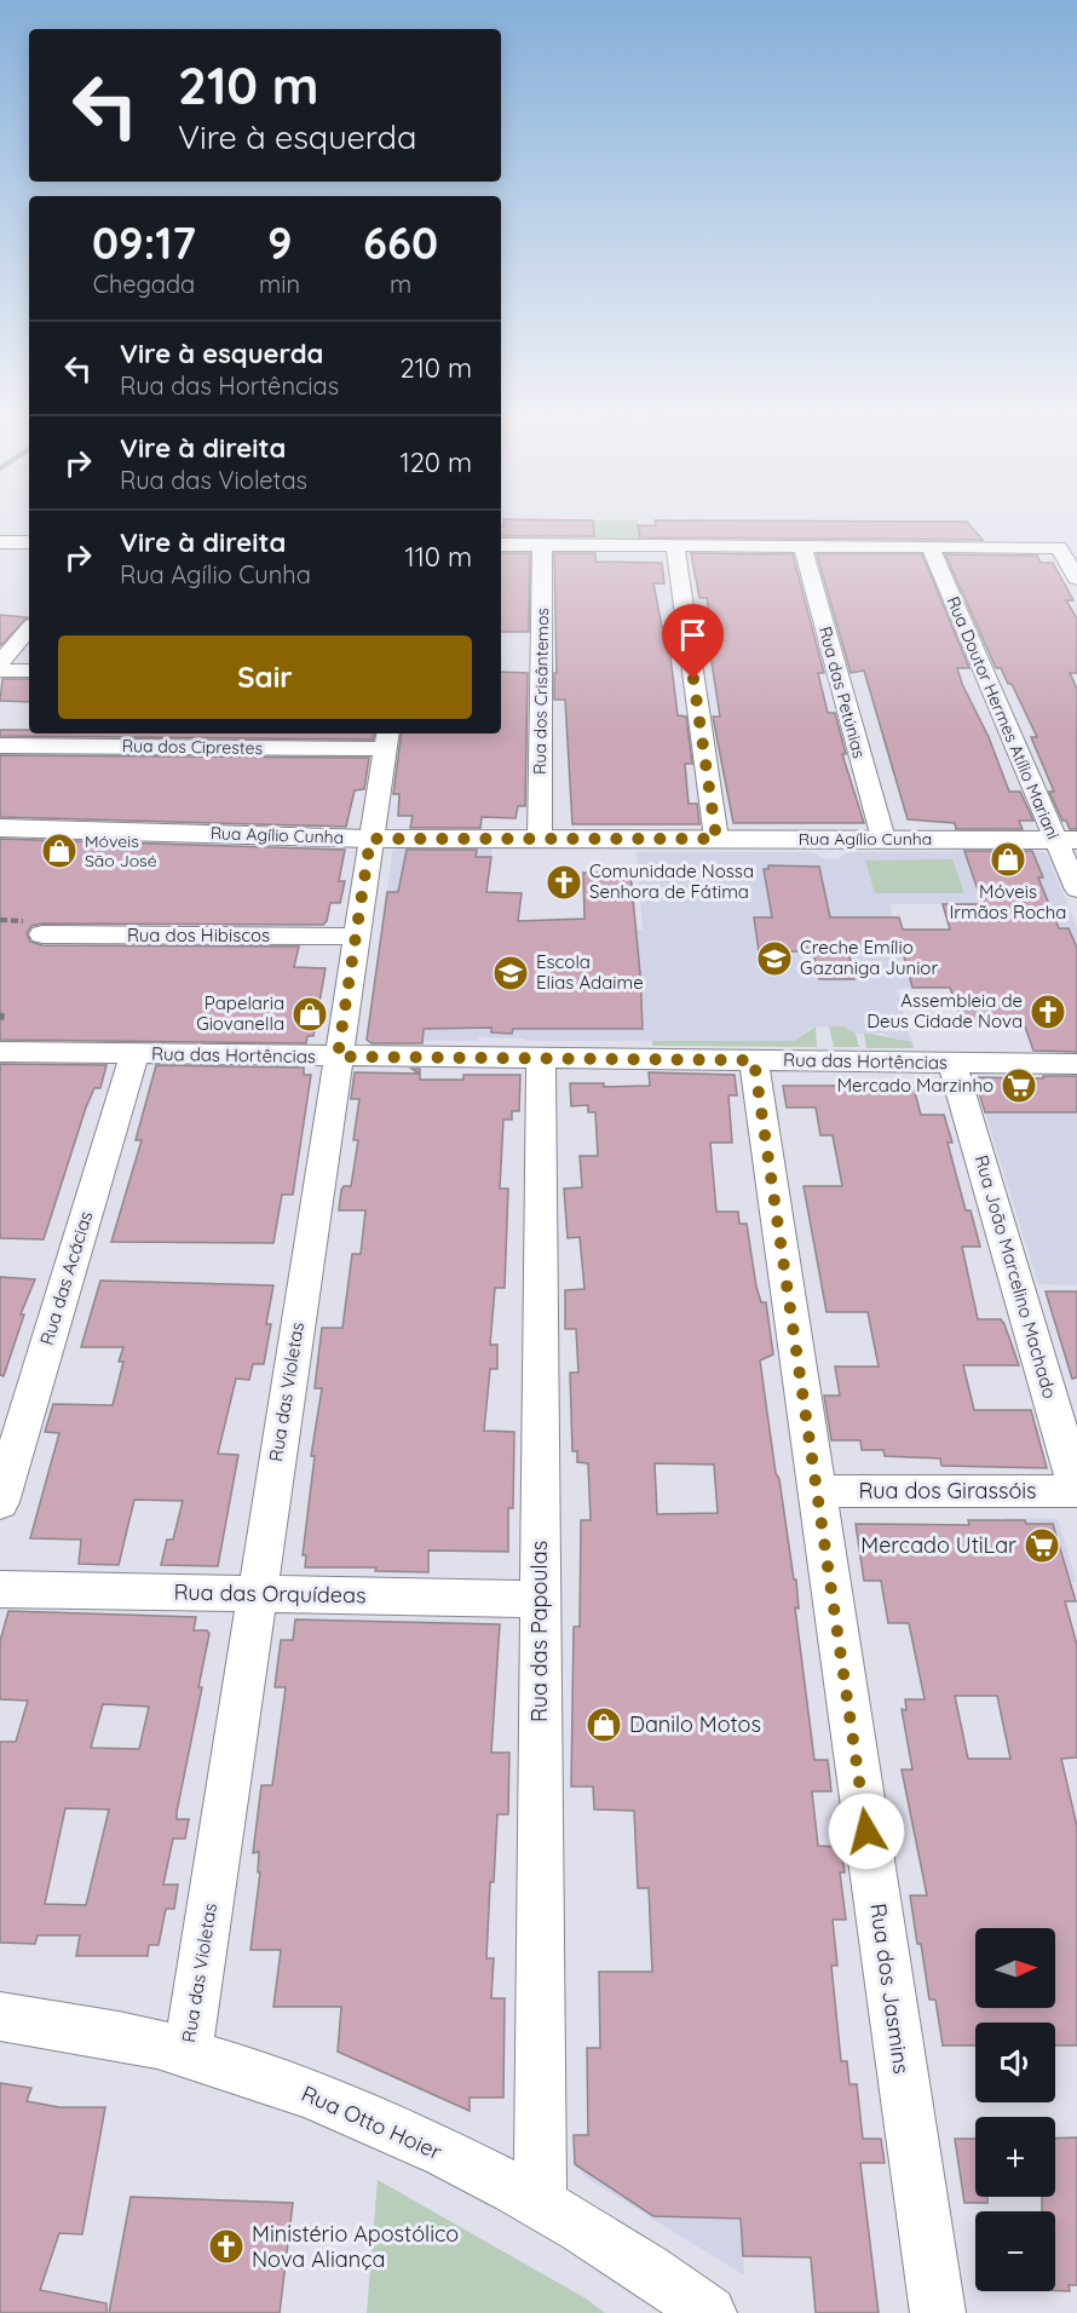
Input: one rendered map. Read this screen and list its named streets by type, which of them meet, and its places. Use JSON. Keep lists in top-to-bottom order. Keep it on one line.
{"streets":{"main road":["Rua Agílio Cunha"],"street":["Rua dos Crisântemos","Rua das Petúnias","Rua Doutor Hermes Atílio Mariani","Rua dos Ciprestes","Rua dos Hibiscos","Rua das Hortências","Rua João Marcelino Machado","Rua das Acácias","Rua das Violetas","Rua dos Girassóis","Rua das Orquídeas","Rua das Papoulas","Rua dos Jasmins","Rua Otto Hoier"]},"crossings":[["Rua dos Crisântemos","Rua Agílio Cunha"],["Rua das Petúnias","Rua Agílio Cunha"],["Rua Doutor Hermes Atílio Mariani","Rua Agílio Cunha"],["Rua dos Ciprestes","Rua das Violetas"],["Rua Agílio Cunha","Rua das Violetas"],["Rua dos Hibiscos","Rua das Violetas"],["Rua das Hortências","Rua João Marcelino Machado"],["Rua das Hortências","Rua das Acácias"],["Rua das Hortências","Rua das Violetas"],["Rua das Hortências","Rua das Papoulas"],["Rua das Hortências","Rua dos Jasmins"],["Rua João Marcelino Machado","Rua dos Girassóis"],["Rua das Violetas","Rua das Orquídeas"],["Rua das Violetas","Rua Otto Hoier"],["Rua dos Girassóis","Rua dos Jasmins"],["Rua das Orquídeas","Rua das Papoulas"],["Rua das Papoulas","Rua Otto Hoier"]],"places":{"shop":["Móveis São José","Móveis Irmãos Rocha","Papelaria Giovanella","Danilo Motos"],"church":["Comunidade Nossa Senhora de Fátima","Assembleia de Deus Cidade Nova","Ministério Apostólico Nova Aliança"],"school or university":["Creche Emílio Gazaniga Junior","Escola Elias Adaime"],"supermarket":["Mercado Marzinho","Mercado UtiLar"]},"north":"right","page":{"turn":["210 m","Vire à esquerda"],"eta":["09:17","Chegada","9","min","660","m"],"list":[{"name":"Vire à esquerda","note":"Rua das Hortências","value":"210 m"},{"name":"Vire à direita","note":"Rua das Violetas","value":"120 m"},{"name":"Vire à direita","note":"Rua Agílio Cunha","value":"110 m"}],"buttons":"Sair","map_buttons":["+","−"]}}
